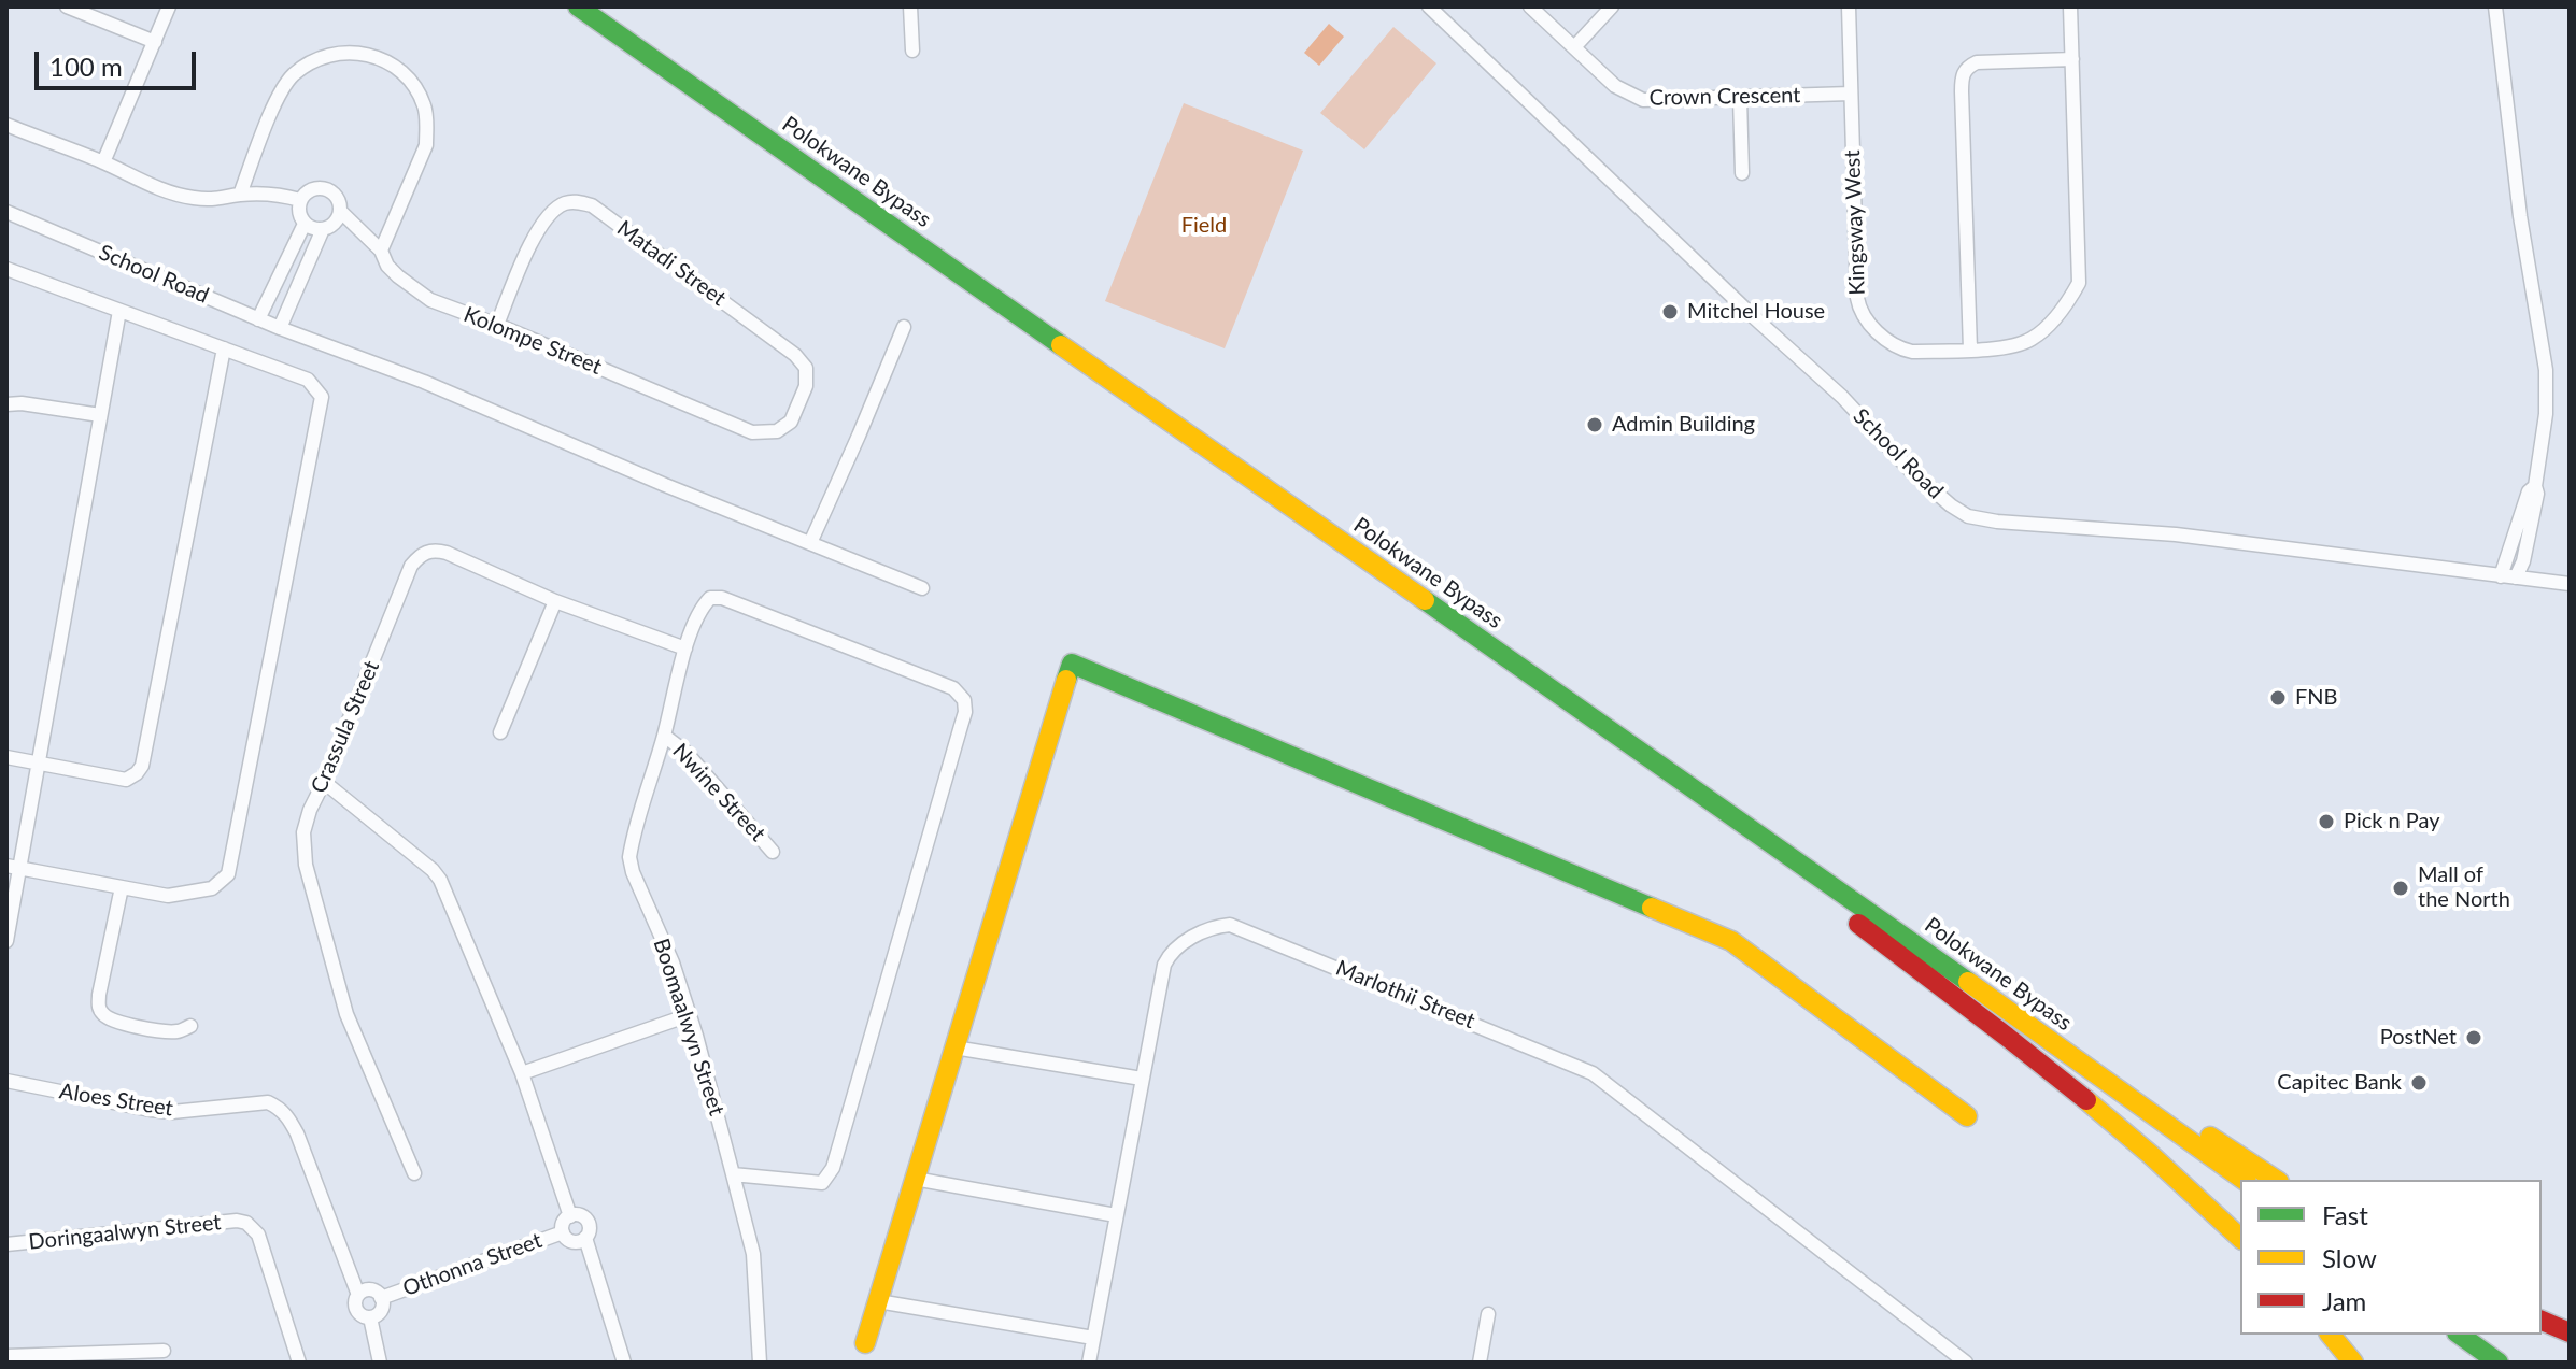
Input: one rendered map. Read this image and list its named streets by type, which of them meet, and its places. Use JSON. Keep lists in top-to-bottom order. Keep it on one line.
{"streets":{"main road":["Polokwane Bypass"],"street":["Crown Crescent","Kingsway West","Matadi Street","School Road","Kolompe Street","Crassula Street","Nwine Street","Marlothii Street","Boomaalwyn Street","Aloes Street","Doringaalwyn Street","Othonna Street"]},"crossings":[["Crown Crescent","Kingsway West"],["Matadi Street","Kolompe Street"],["Crassula Street","Boomaalwyn Street"],["Nwine Street","Boomaalwyn Street"],["Aloes Street","Othonna Street"]],"parks":["Field"],"places":["Mitchel House","Admin Building","FNB","Pick n Pay","Mall of the North","PostNet","Capitec Bank"],"legend":["Fast","Slow","Jam"],"scale_bar":"100 m"}
